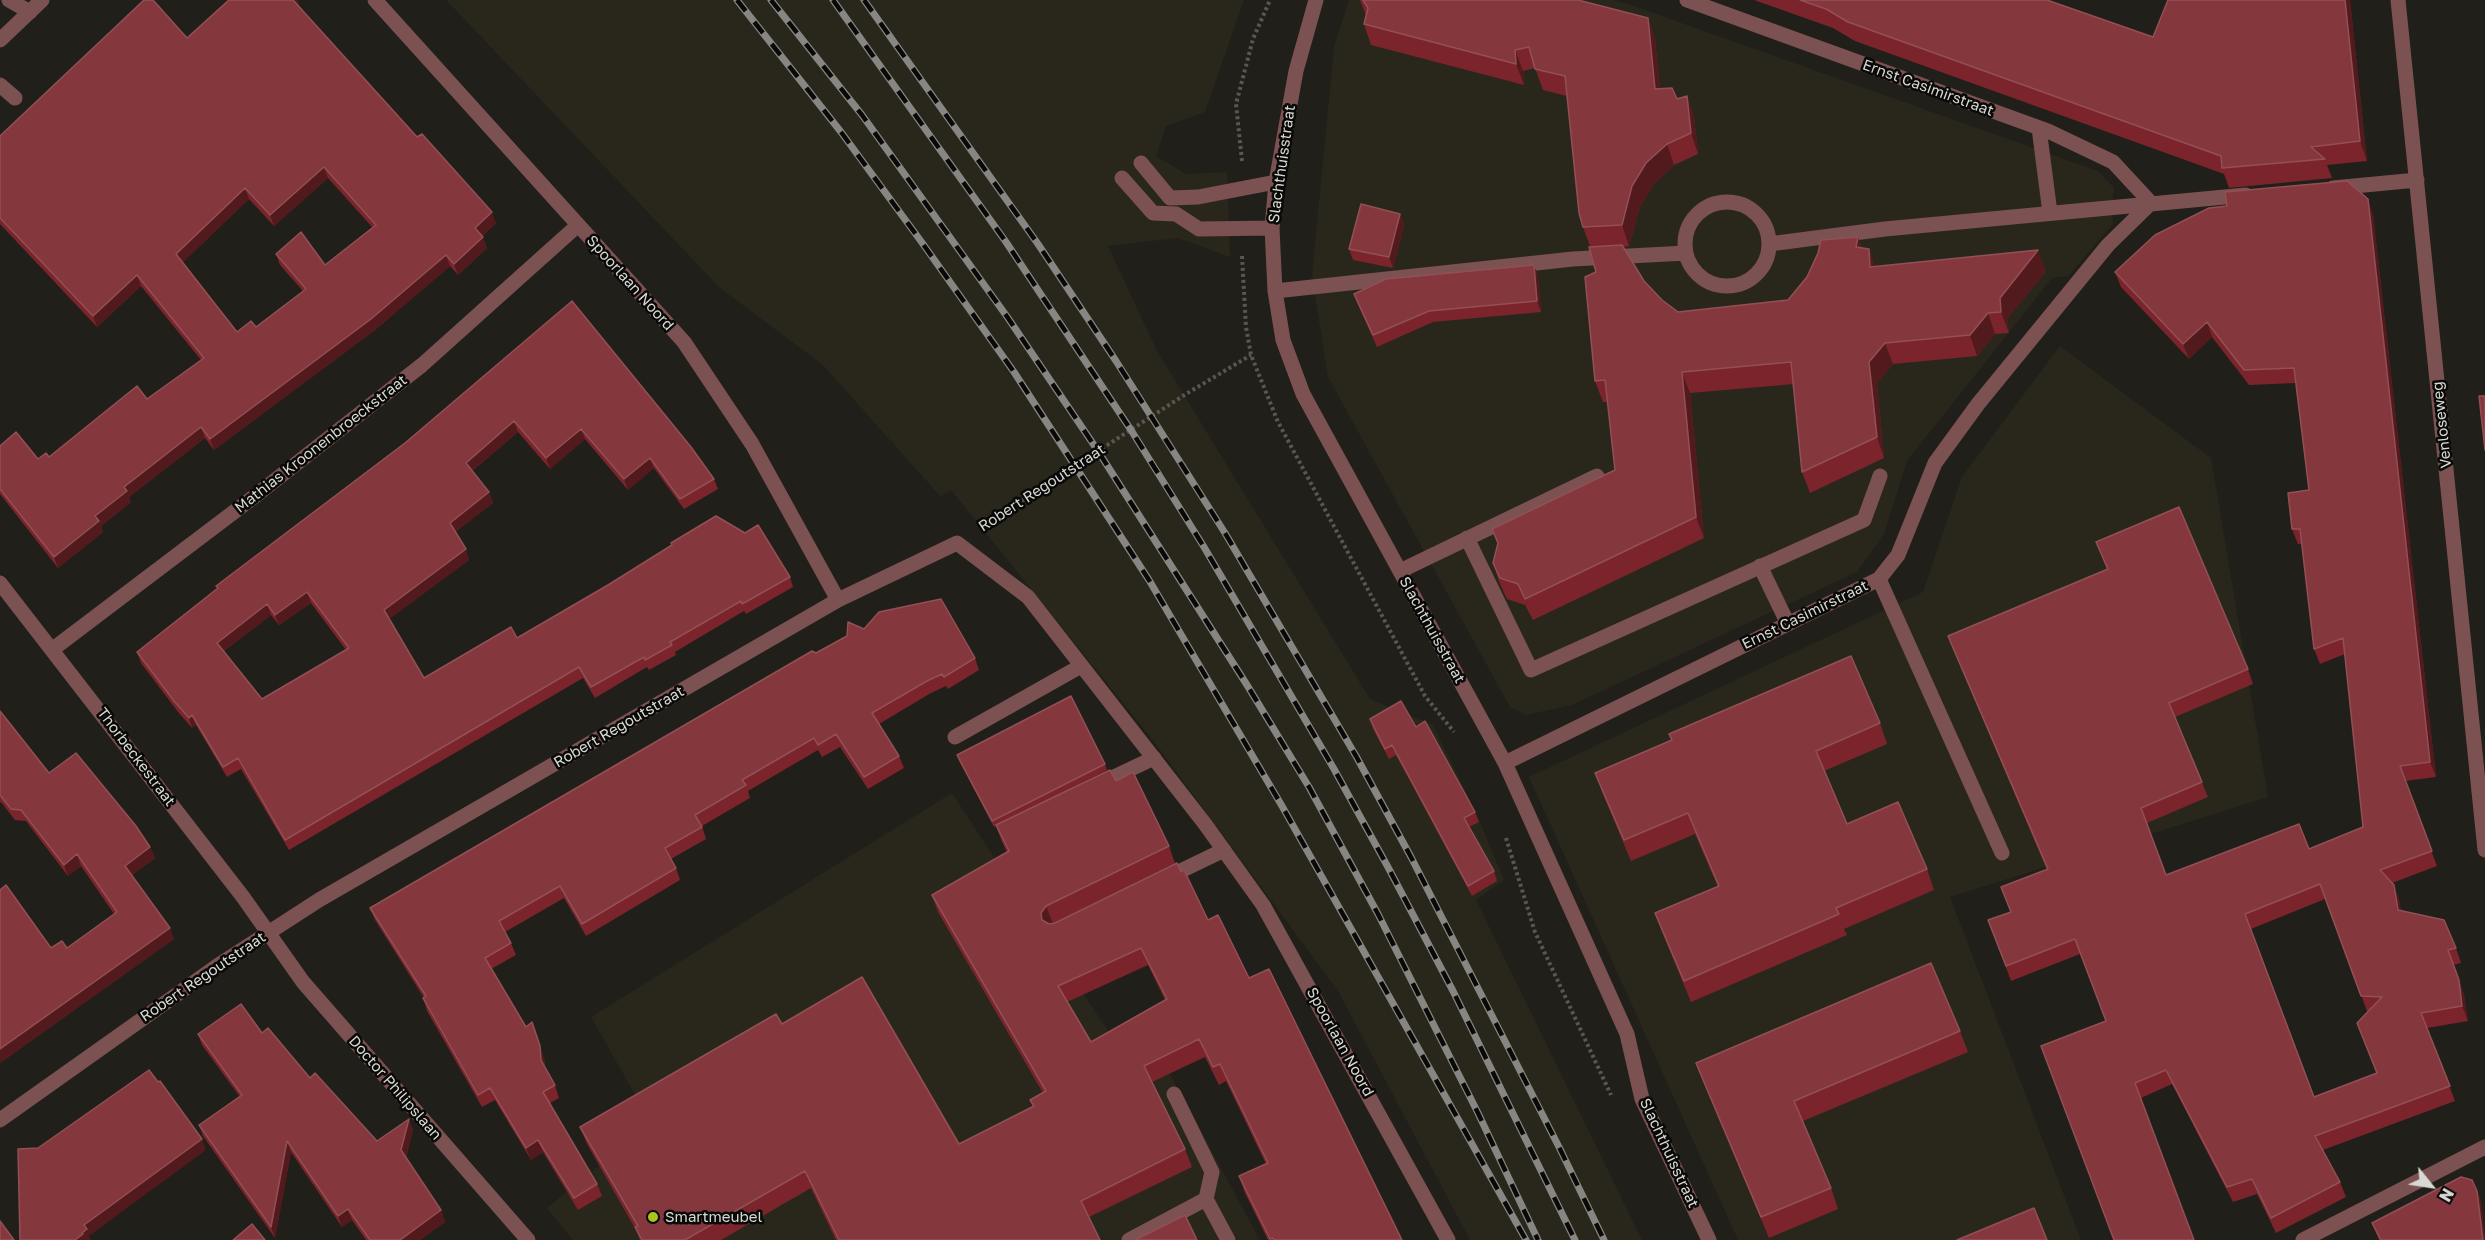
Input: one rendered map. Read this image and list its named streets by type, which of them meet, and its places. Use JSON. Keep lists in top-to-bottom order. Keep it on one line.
{"streets":{"street":["Ernst Casimirstraat","Slachthuisstraat","Spoorlaan Noord","Venloseweg","Mathias Kroonenbroeckstraat","Robert Regoutstraat","Thorbeckestraat","Doctor Philipslaan"]},"crossings":[["Ernst Casimirstraat","Slachthuisstraat"],["Spoorlaan Noord","Mathias Kroonenbroeckstraat"],["Spoorlaan Noord","Robert Regoutstraat"],["Mathias Kroonenbroeckstraat","Thorbeckestraat"],["Robert Regoutstraat","Thorbeckestraat"],["Robert Regoutstraat","Doctor Philipslaan"],["Thorbeckestraat","Doctor Philipslaan"]],"places":["Smartmeubel"],"north":"bottom right"}
